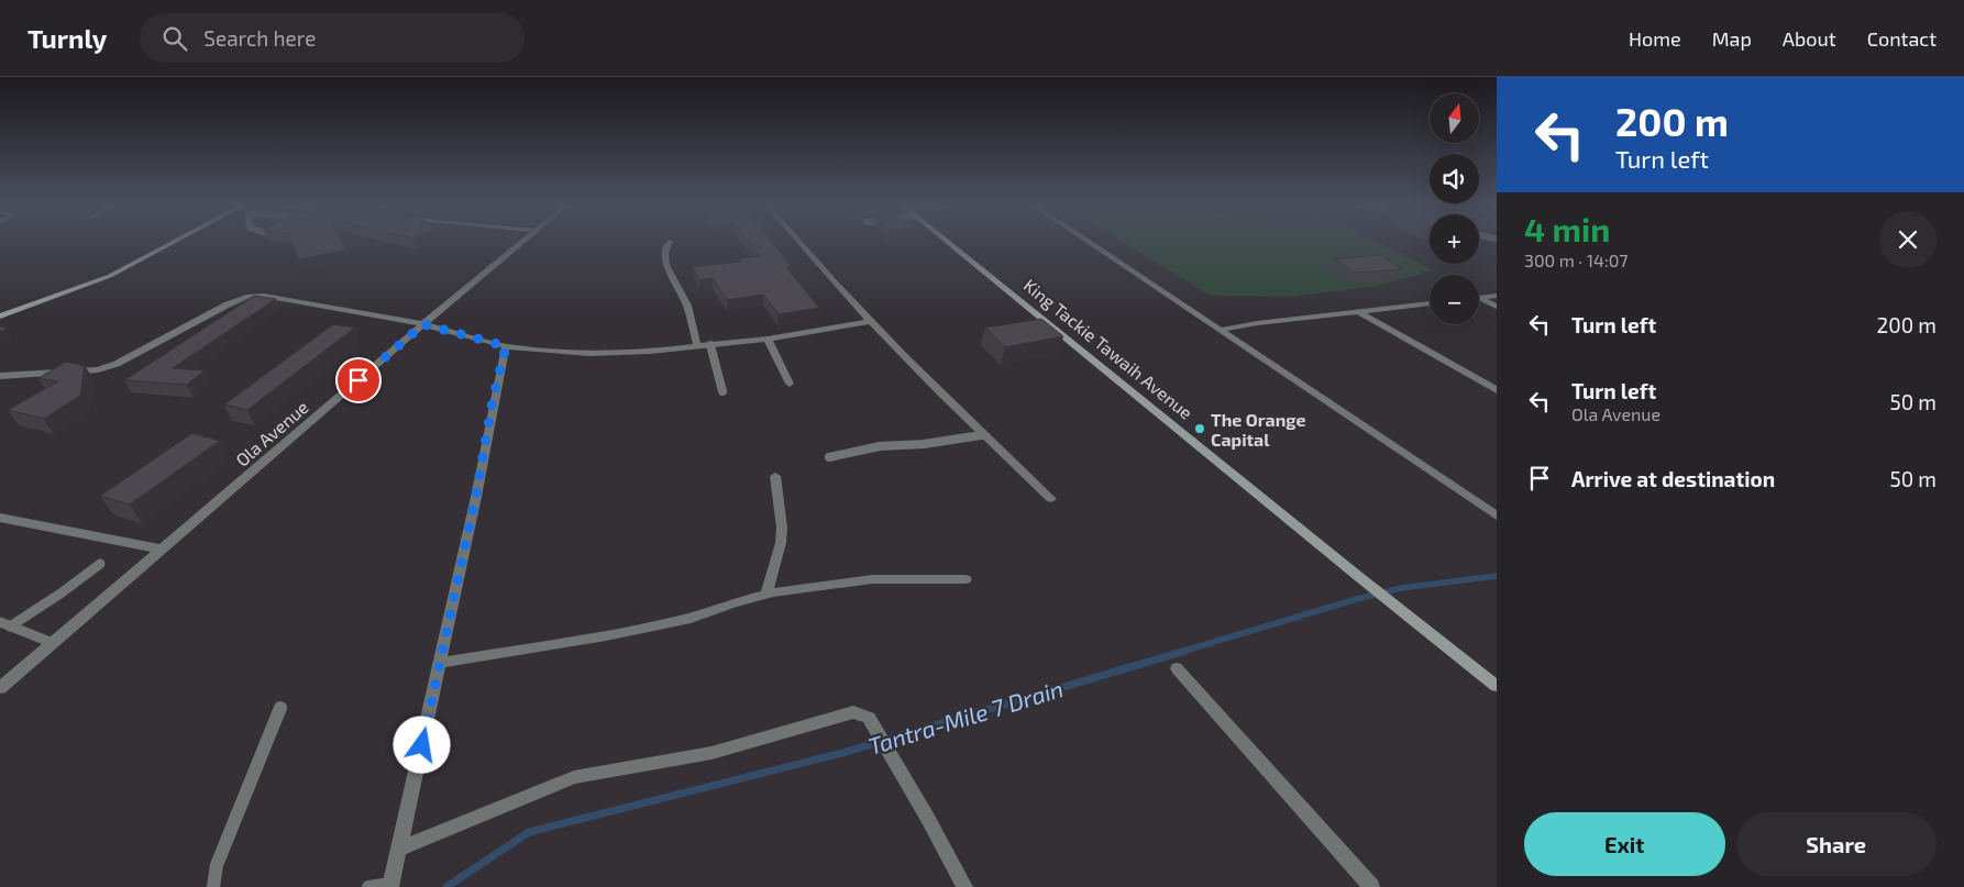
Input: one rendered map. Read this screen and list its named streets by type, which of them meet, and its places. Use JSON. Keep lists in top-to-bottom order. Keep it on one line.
{"streets":{"street":["King Tackie Tawaih Avenue","Ola Avenue"]},"water":["Tantra-Mile 7 Drain"],"places":["The Orange Capital"],"north":"top","page":{"header":"Turnly","search":"Search here","nav":["Home","Map","About","Contact"],"turn":["200 m","Turn left"],"map_buttons":["+","−"],"heading":["4 min","300 m · 14:07"],"list":[{"name":"Turn left","value":"200 m"},{"name":"Turn left","note":"Ola Avenue","value":"50 m"},{"name":"Arrive at destination","value":"50 m"}],"buttons":["Exit","Share"]}}
